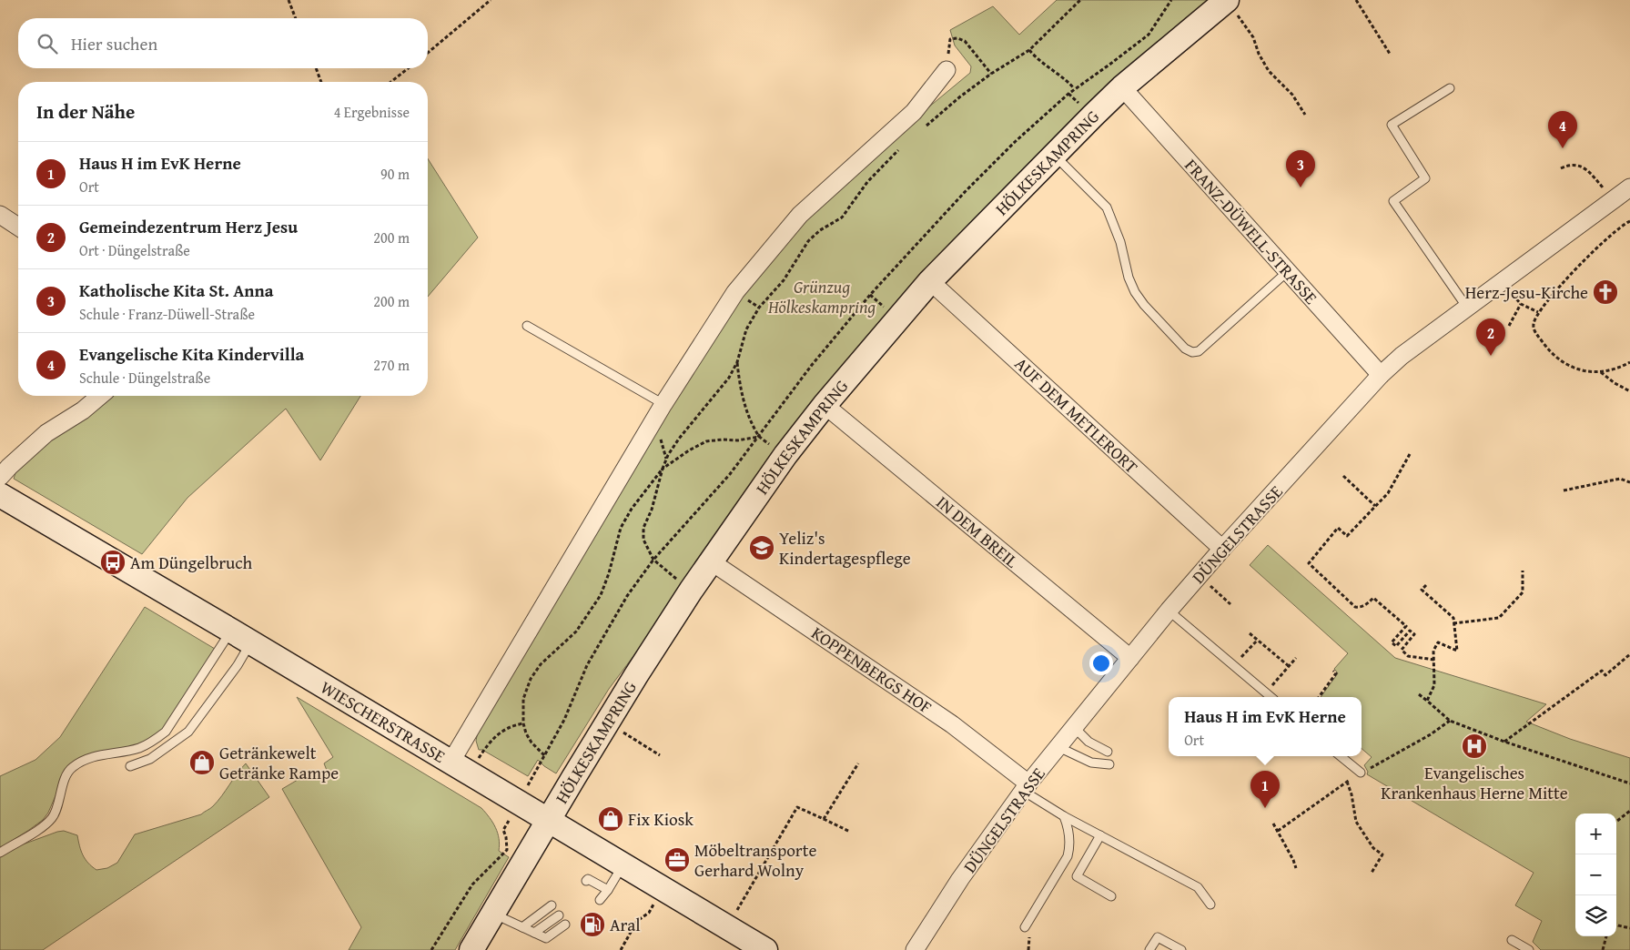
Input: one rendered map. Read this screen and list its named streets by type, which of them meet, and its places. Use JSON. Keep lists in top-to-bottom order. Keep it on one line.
{"streets":{"street":["HÖLKESKAMPRING","FRANZ-DÜWELL-STRASSE","AUF DEM METLERORT","IN DEM BREIL","DÜNGELSTRASSE","KOPPENBERGS HOF","WIESCHERSTRASSE"]},"crossings":[["HÖLKESKAMPRING","FRANZ-DÜWELL-STRASSE"],["HÖLKESKAMPRING","AUF DEM METLERORT"],["HÖLKESKAMPRING","IN DEM BREIL"],["HÖLKESKAMPRING","KOPPENBERGS HOF"],["HÖLKESKAMPRING","WIESCHERSTRASSE"],["FRANZ-DÜWELL-STRASSE","DÜNGELSTRASSE"],["AUF DEM METLERORT","DÜNGELSTRASSE"],["IN DEM BREIL","DÜNGELSTRASSE"],["DÜNGELSTRASSE","KOPPENBERGS HOF"]],"parks":["Grünzug Hölkeskampring"],"places":{"church":["Herz-Jesu-Kirche"],"school or university":["Yeliz's Kindertagespflege"],"bus stop":["Am Düngelbruch"],"hospital":["Evangelisches Krankenhaus Herne Mitte"],"shop":["Getränkewelt Getränke Rampe","Fix Kiosk"],"office":["Möbeltransporte Gerhard Wolny"],"fuel station":["Aral"]},"page":{"search":"Hier suchen","heading":["In der Nähe","4 Ergebnisse"],"pins":["4","3","2","1"],"list":[{"mark":"1","name":"Haus H im EvK Herne","note":"Ort","value":"90 m"},{"mark":"2","name":"Gemeindezentrum Herz Jesu","note":"Ort · Düngelstraße","value":"200 m"},{"mark":"3","name":"Katholische Kita St. Anna","note":"Schule · Franz-Düwell-Straße","value":"200 m"},{"mark":"4","name":"Evangelische Kita Kindervilla","note":"Schule · Düngelstraße","value":"270 m"}],"popup":["Haus H im EvK Herne","Ort"],"map_buttons":["+","−"]}}
